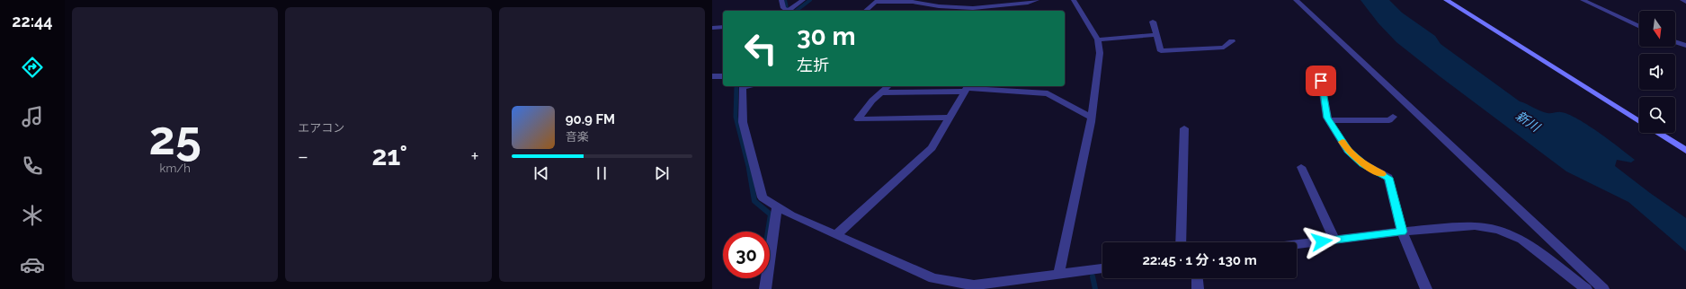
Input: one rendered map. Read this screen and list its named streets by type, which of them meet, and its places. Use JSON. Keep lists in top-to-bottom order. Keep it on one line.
{"water":["新川"],"north":"bottom","page":{"tabs":"22:44","tile":[["25","km/h"],"エアコン"],"turn":["30 m","左折"],"song":["90.9 FM","音楽"],"heat":["−","21°","+"],"limit":"30","trip":"22:45 · 1 分 · 130 m"}}
